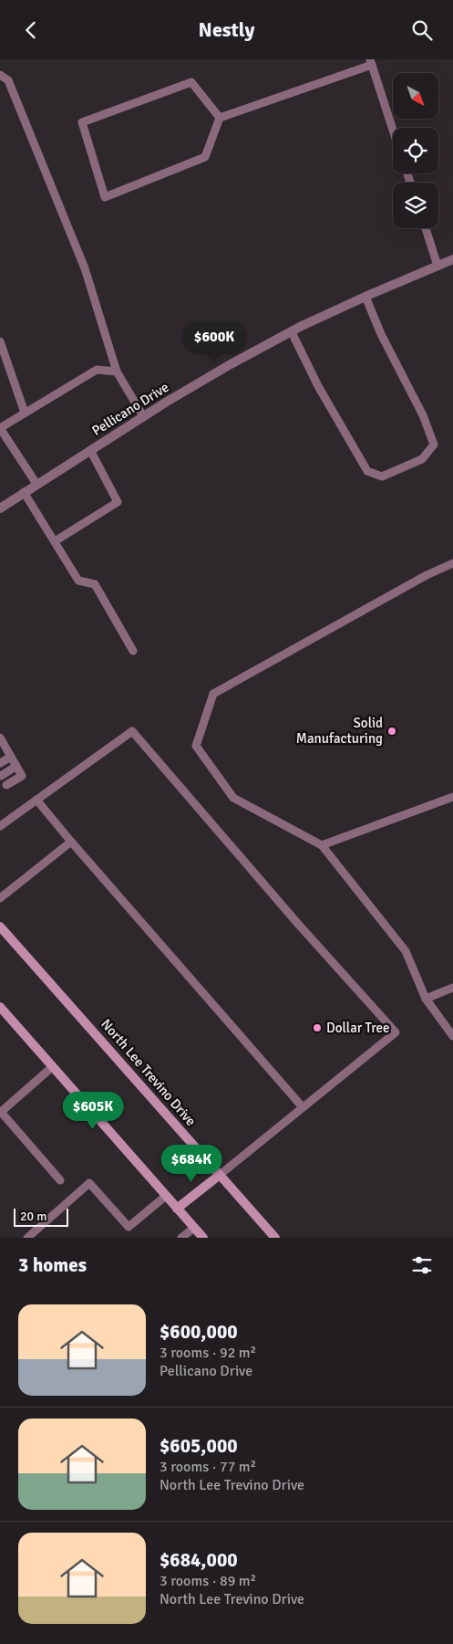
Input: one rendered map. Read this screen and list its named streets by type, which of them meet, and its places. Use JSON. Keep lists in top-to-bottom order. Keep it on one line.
{"streets":{"main road":["North Lee Trevino Drive"],"street":["Pellicano Drive"]},"places":["Solid Manufacturing","Dollar Tree"],"scale_bar":"20 m","north":"bottom right","page":{"header":"Nestly","price":["$600K","$605K","$684K"],"scale":"20 m","heading":"3 homes","list":[{"name":"$600,000","note":"3 rooms · 92 m² · Pellicano Drive"},{"name":"$605,000","note":"3 rooms · 77 m² · North Lee Trevino Drive"},{"name":"$684,000","note":"3 rooms · 89 m² · North Lee Trevino Drive"}]}}
